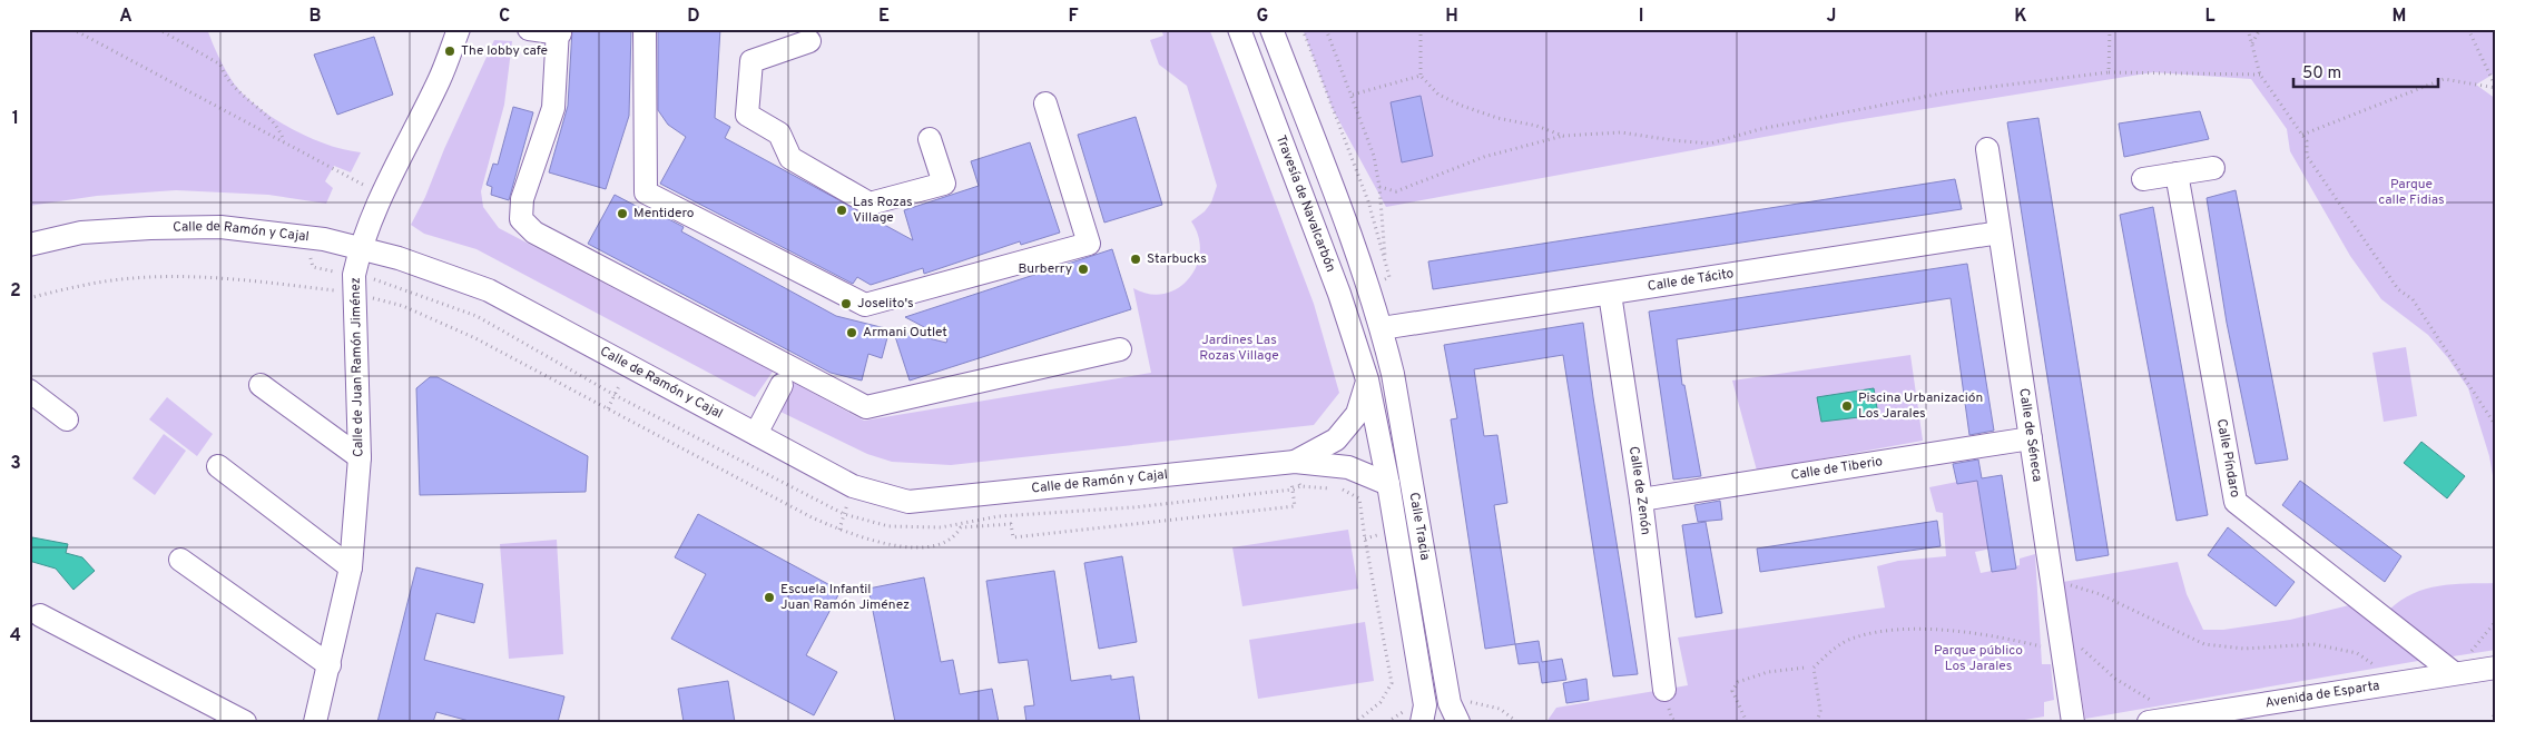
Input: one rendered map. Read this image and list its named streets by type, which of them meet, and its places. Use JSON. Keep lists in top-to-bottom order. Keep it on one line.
{"streets":{"street":["Travesía de Navalcarbón","Calle de Ramón y Cajal","Calle de Tácito","Calle de Juan Ramón Jiménez","Calle de Séneca","Calle Píndaro","Calle de Tiberio","Calle de Zenón","Calle Tracia","Avenida de Esparta"]},"crossings":[["Travesía de Navalcarbón","Calle de Ramón y Cajal"],["Travesía de Navalcarbón","Calle Tracia"],["Calle de Ramón y Cajal","Calle de Juan Ramón Jiménez"],["Calle de Ramón y Cajal","Calle Tracia"],["Calle de Tácito","Calle de Séneca"],["Calle de Tácito","Calle de Zenón"],["Calle de Tácito","Calle Tracia"],["Calle de Séneca","Calle de Tiberio"],["Calle Píndaro","Avenida de Esparta"],["Calle de Tiberio","Calle de Zenón"]],"parks":["Parque calle Fidias","Jardines Las Rozas Village","Parque público Los Jarales"],"places":["The lobby cafe","Las Rozas Village","Mentidero","Starbucks","Burberry","Joselito's","Armani Outlet","Piscina Urbanización Los Jarales","Escuela Infantil Juan Ramón Jiménez"],"scale_bar":"50 m","grid":{"columns":["A","B","C","D","E","F","G","H","I","J","K","L","M"],"rows":["1","2","3","4"]}}
